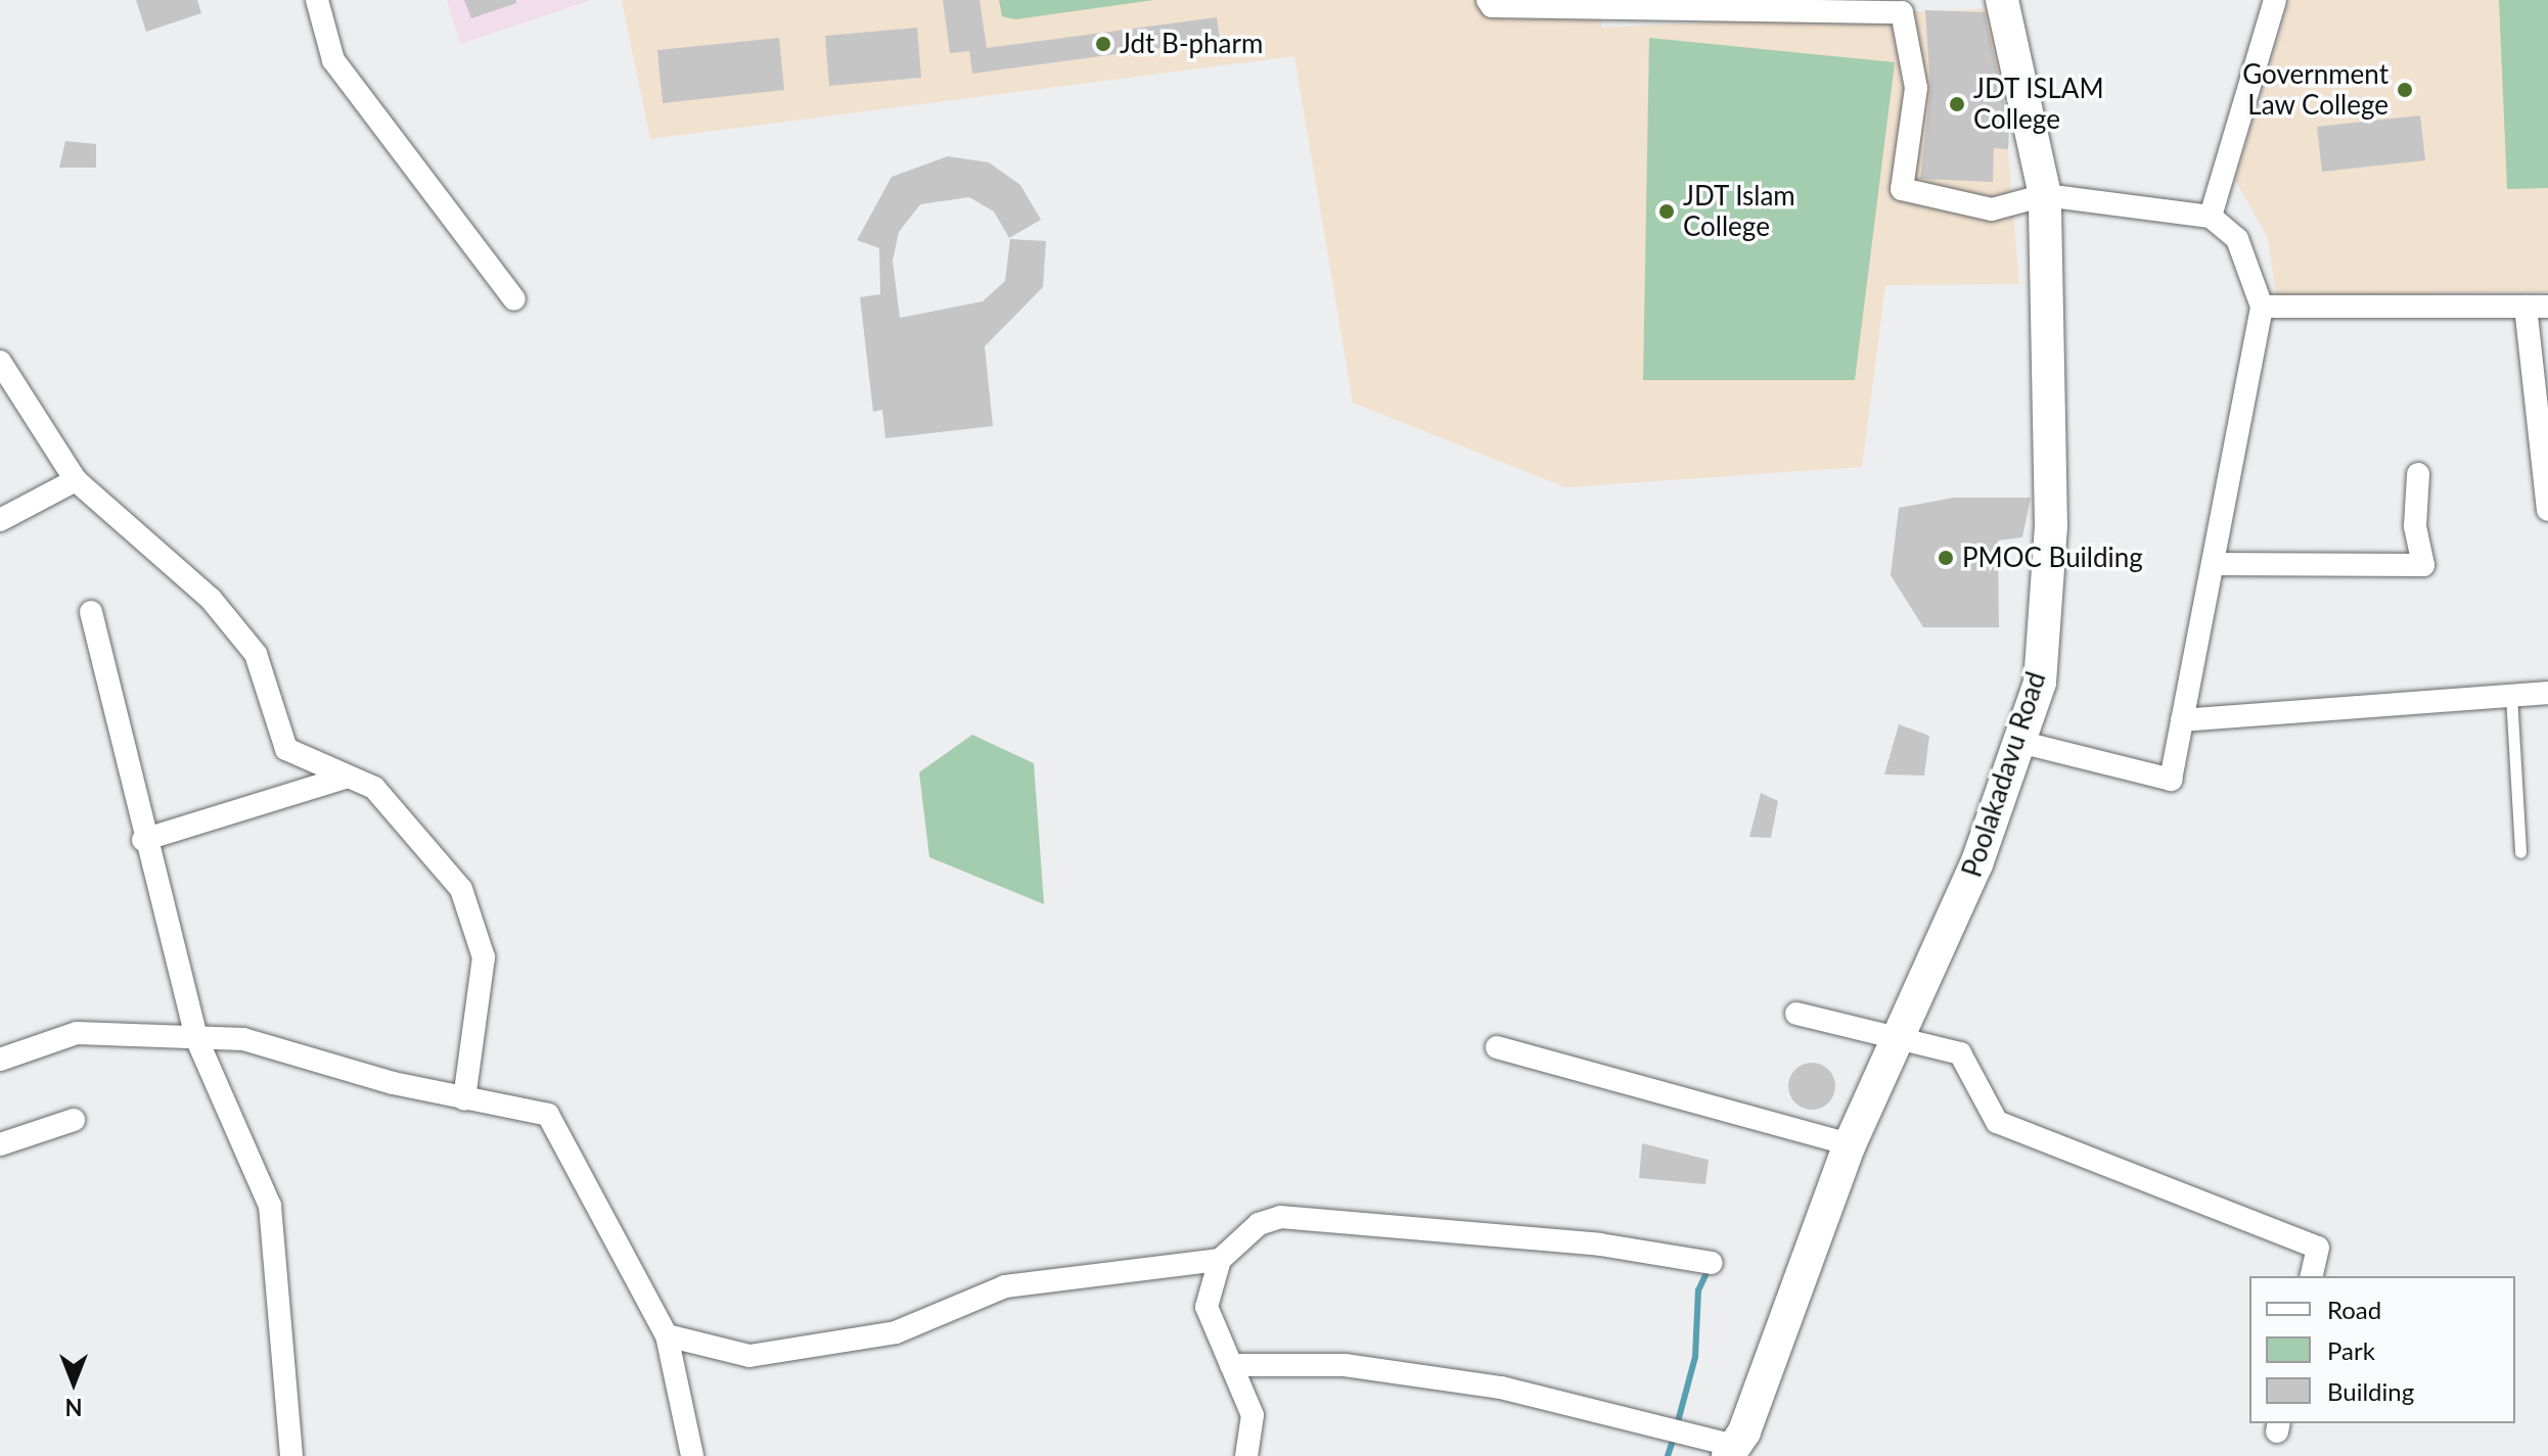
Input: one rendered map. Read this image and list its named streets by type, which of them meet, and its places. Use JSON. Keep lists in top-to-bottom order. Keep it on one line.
{"streets":{"street":["Poolakadavu Road"]},"places":["Jdt B-pharm","Government Law College","JDT ISLAM College","JDT Islam College","PMOC Building"],"legend":["Road","Park","Building"],"north":"bottom"}
